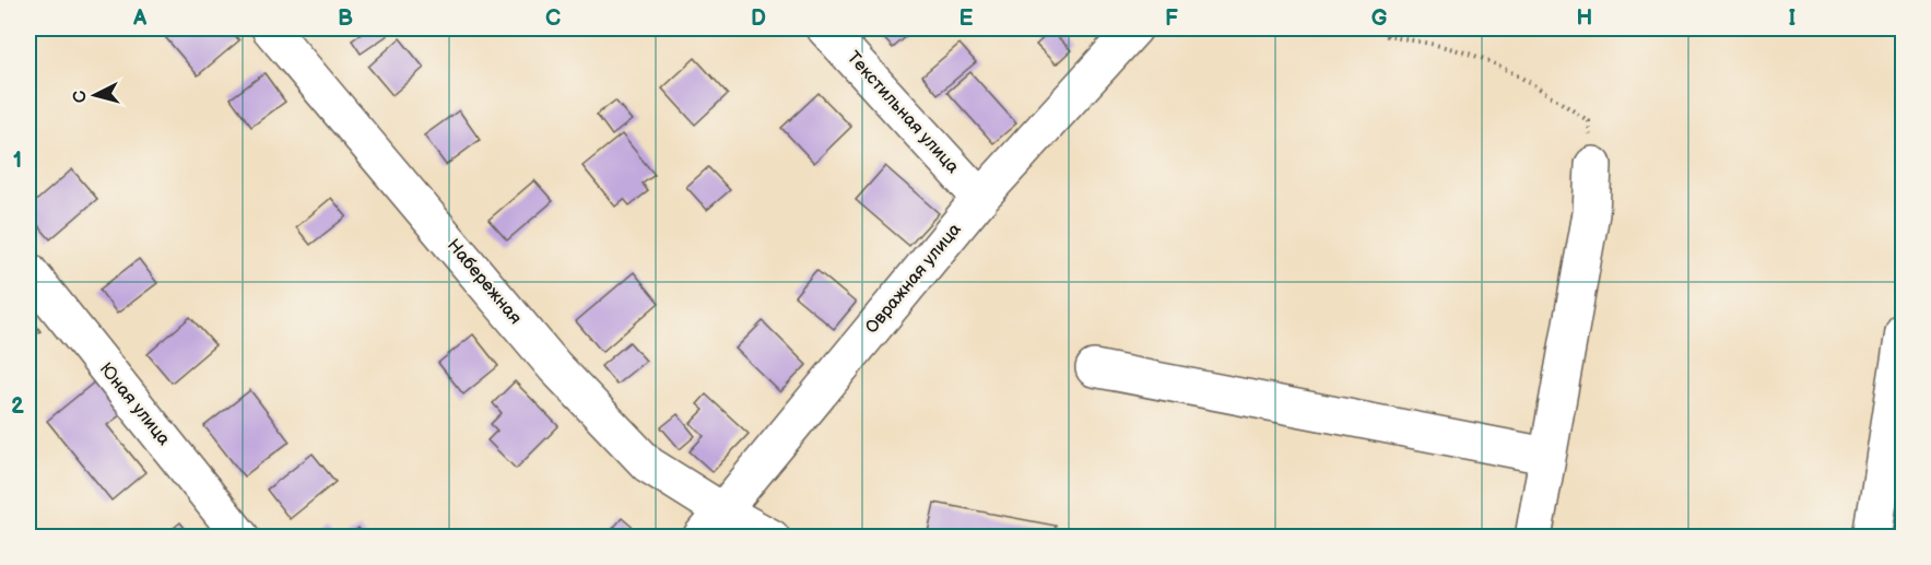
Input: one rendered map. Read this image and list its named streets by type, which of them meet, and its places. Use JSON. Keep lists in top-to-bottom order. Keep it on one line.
{"streets":{"street":["Текстильная улица","Овражная улица","Набережная","Юная улица"]},"crossings":[["Текстильная улица","Овражная улица"],["Овражная улица","Набережная"]],"north":"left","grid":{"columns":["A","B","C","D","E","F","G","H","I"],"rows":["1","2"]}}
